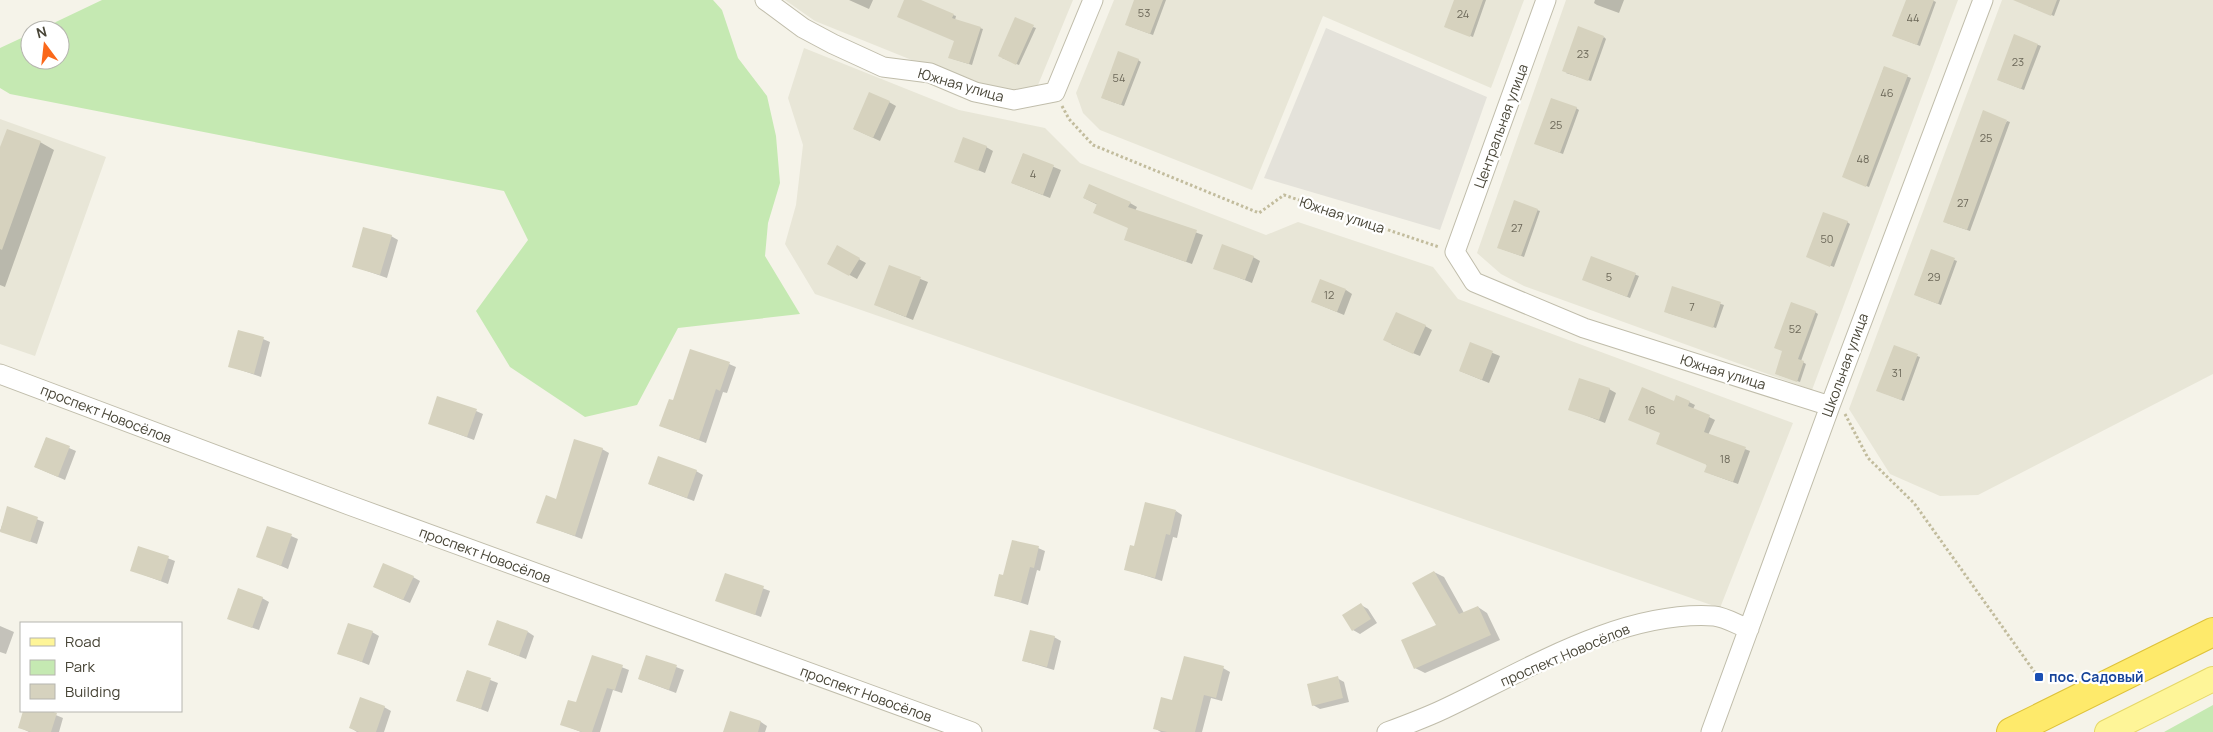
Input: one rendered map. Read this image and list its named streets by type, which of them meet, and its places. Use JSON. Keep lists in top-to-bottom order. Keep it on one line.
{"streets":{"street":["Южная улица","Центральная улица","Школьная улица","проспект Новосёлов"]},"crossings":[["Южная улица","Центральная улица"],["Южная улица","Школьная улица"],["Школьная улица","проспект Новосёлов"]],"places":{"transit":["пос. Садовый"]},"house_numbers":["53","24","44","23","23","54","46","25","25","48","4","27","27","50","5","29","12","7","52","31","16","18"],"legend":["Road","Park","Building"],"north":"top"}
